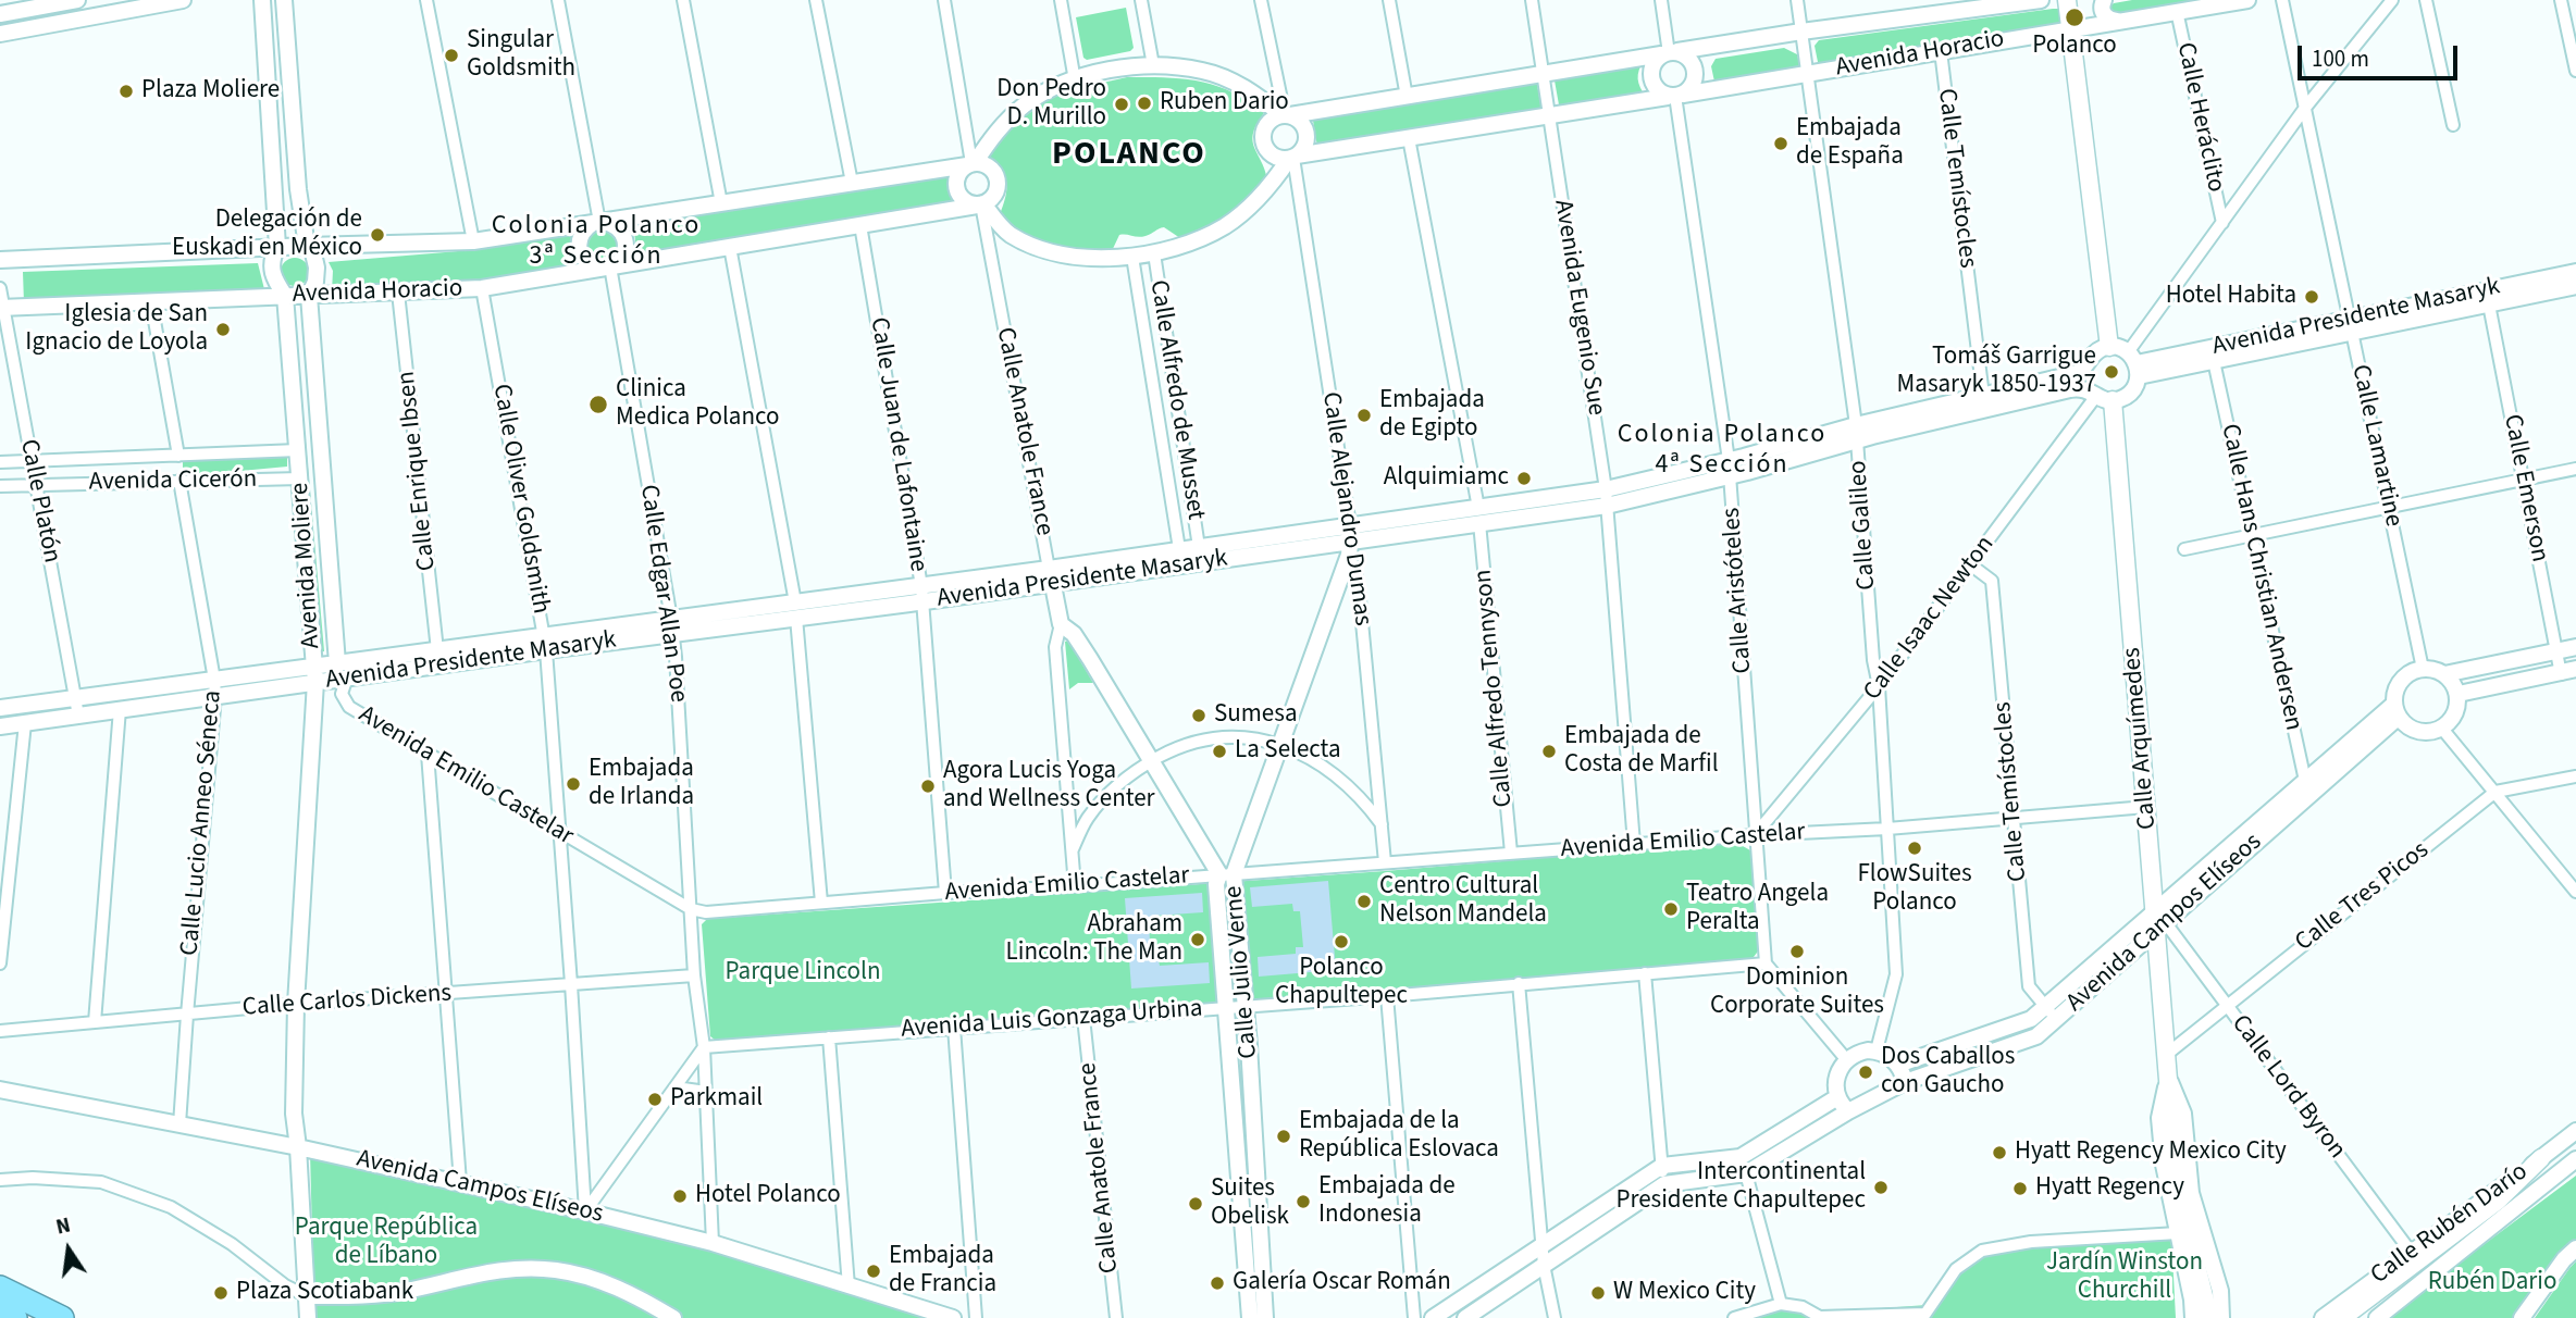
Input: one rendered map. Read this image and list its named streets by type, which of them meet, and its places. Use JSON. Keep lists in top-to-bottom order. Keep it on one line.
{"streets":{"main road":["Calle Arquímedes"],"street":["Avenida Horacio","Calle Heráclito","Calle Temístocles","Avenida Eugenio Sue","Avenida Presidente Masaryk","Calle Alfredo de Musset","Calle Anatole France","Calle Juan de Lafontaine","Calle Lamartine","Calle Enrique Ibsen","Avenida Cicerón","Calle Emerson","Calle Oliver Goldsmith","Calle Platón","Calle Alejandro Dumas","Calle Galileo","Avenida Moliere","Calle Hans Christian Andersen","Calle Aristóteles","Calle Edgar Allan Poe","Calle Isaac Newton","Calle Alfredo Tennyson","Avenida Emilio Castelar","Calle Lucio Anneo Séneca","Calle Tres Picos","Avenida Campos Elíseos","Calle Julio Verne","Calle Carlos Dickens","Avenida Luis Gonzaga Urbina","Calle Lord Byron","Calle Rubén Darío"]},"crossings":[["Avenida Horacio","Calle Heráclito"],["Avenida Horacio","Calle Temístocles"],["Avenida Horacio","Avenida Eugenio Sue"],["Avenida Horacio","Calle Anatole France"],["Avenida Horacio","Calle Juan de Lafontaine"],["Avenida Horacio","Calle Enrique Ibsen"],["Avenida Horacio","Calle Oliver Goldsmith"],["Avenida Horacio","Calle Platón"],["Avenida Horacio","Calle Alejandro Dumas"],["Avenida Horacio","Calle Galileo"],["Avenida Horacio","Avenida Moliere"],["Avenida Horacio","Calle Aristóteles"],["Avenida Horacio","Calle Edgar Allan Poe"],["Avenida Horacio","Calle Alfredo Tennyson"],["Calle Temístocles","Avenida Presidente Masaryk"],["Calle Temístocles","Calle Isaac Newton"],["Calle Temístocles","Avenida Emilio Castelar"],["Calle Temístocles","Avenida Campos Elíseos"],["Avenida Eugenio Sue","Avenida Presidente Masaryk"],["Avenida Eugenio Sue","Avenida Emilio Castelar"],["Avenida Presidente Masaryk","Calle Alfredo de Musset"],["Avenida Presidente Masaryk","Calle Anatole France"],["Avenida Presidente Masaryk","Calle Juan de Lafontaine"],["Avenida Presidente Masaryk","Calle Lamartine"],["Avenida Presidente Masaryk","Calle Enrique Ibsen"],["Avenida Presidente Masaryk","Calle Emerson"],["Avenida Presidente Masaryk","Calle Oliver Goldsmith"],["Avenida Presidente Masaryk","Calle Platón"],["Avenida Presidente Masaryk","Calle Alejandro Dumas"],["Avenida Presidente Masaryk","Calle Galileo"],["Avenida Presidente Masaryk","Avenida Moliere"],["Avenida Presidente Masaryk","Calle Hans Christian Andersen"],["Avenida Presidente Masaryk","Calle Aristóteles"],["Avenida Presidente Masaryk","Calle Edgar Allan Poe"],["Avenida Presidente Masaryk","Calle Isaac Newton"],["Avenida Presidente Masaryk","Calle Alfredo Tennyson"],["Avenida Presidente Masaryk","Calle Arquímedes"],["Avenida Presidente Masaryk","Avenida Emilio Castelar"],["Avenida Presidente Masaryk","Calle Lucio Anneo Séneca"],["Avenida Presidente Masaryk","Calle Julio Verne"],["Calle Anatole France","Avenida Emilio Castelar"],["Calle Anatole France","Avenida Luis Gonzaga Urbina"],["Calle Juan de Lafontaine","Avenida Emilio Castelar"],["Calle Lamartine","Avenida Campos Elíseos"],["Avenida Cicerón","Calle Platón"],["Avenida Cicerón","Avenida Moliere"],["Avenida Cicerón","Calle Lucio Anneo Séneca"],["Calle Oliver Goldsmith","Avenida Emilio Castelar"],["Calle Oliver Goldsmith","Avenida Campos Elíseos"],["Calle Oliver Goldsmith","Calle Carlos Dickens"],["Calle Alejandro Dumas","Avenida Emilio Castelar"],["Calle Alejandro Dumas","Calle Julio Verne"],["Calle Galileo","Calle Isaac Newton"],["Calle Galileo","Avenida Emilio Castelar"],["Avenida Moliere","Avenida Campos Elíseos"],["Avenida Moliere","Calle Carlos Dickens"],["Calle Hans Christian Andersen","Avenida Campos Elíseos"],["Calle Aristóteles","Calle Isaac Newton"],["Calle Aristóteles","Avenida Emilio Castelar"],["Calle Aristóteles","Avenida Luis Gonzaga Urbina"],["Calle Edgar Allan Poe","Avenida Emilio Castelar"],["Calle Edgar Allan Poe","Avenida Campos Elíseos"],["Calle Edgar Allan Poe","Calle Carlos Dickens"],["Calle Edgar Allan Poe","Avenida Luis Gonzaga Urbina"],["Calle Isaac Newton","Calle Arquímedes"],["Calle Isaac Newton","Avenida Emilio Castelar"],["Calle Alfredo Tennyson","Avenida Emilio Castelar"],["Calle Arquímedes","Avenida Emilio Castelar"],["Calle Arquímedes","Calle Tres Picos"],["Calle Arquímedes","Avenida Campos Elíseos"],["Calle Arquímedes","Calle Lord Byron"],["Avenida Emilio Castelar","Calle Julio Verne"],["Calle Lucio Anneo Séneca","Avenida Campos Elíseos"],["Calle Lucio Anneo Séneca","Calle Carlos Dickens"],["Calle Tres Picos","Calle Lord Byron"],["Avenida Campos Elíseos","Calle Lord Byron"],["Calle Julio Verne","Avenida Luis Gonzaga Urbina"],["Calle Lord Byron","Calle Rubén Darío"]],"districts":["POLANCO","Colonia Polanco 3ª Sección","Colonia Polanco 4ª Sección"],"parks":["Parque Lincoln","Parque República de Líbano","Jardín Winston Churchill","Rubén Dario"],"places":["Polanco","Singular Goldsmith","Plaza Moliere","Ruben Dario","Don Pedro D. Murillo","Embajada de España","Delegación de Euskadi en México","Hotel Habita","Iglesia de San Ignacio de Loyola","Tomáš Garrigue Masaryk 1850-1937","Clinica Medica Polanco","Embajada de Egipto","Alquimiamc","Sumesa","La Selecta","Embajada de Costa de Marfil","Embajada de Irlanda","Agora Lucis Yoga and Wellness Center","FlowSuites Polanco","Centro Cultural Nelson Mandela","Teatro Angela Peralta","Abraham Lincoln: The Man","Polanco Chapultepec","Dominion Corporate Suites","Dos Caballos con Gaucho","Parkmail","Embajada de la República Eslovaca","Hyatt Regency Mexico City","Intercontinental Presidente Chapultepec","Hyatt Regency","Hotel Polanco","Embajada de Indonesia","Suites Obelisk","Embajada de Francia","Galería Oscar Román","Plaza Scotiabank","W Mexico City"],"scale_bar":"100 m","north":"top"}
